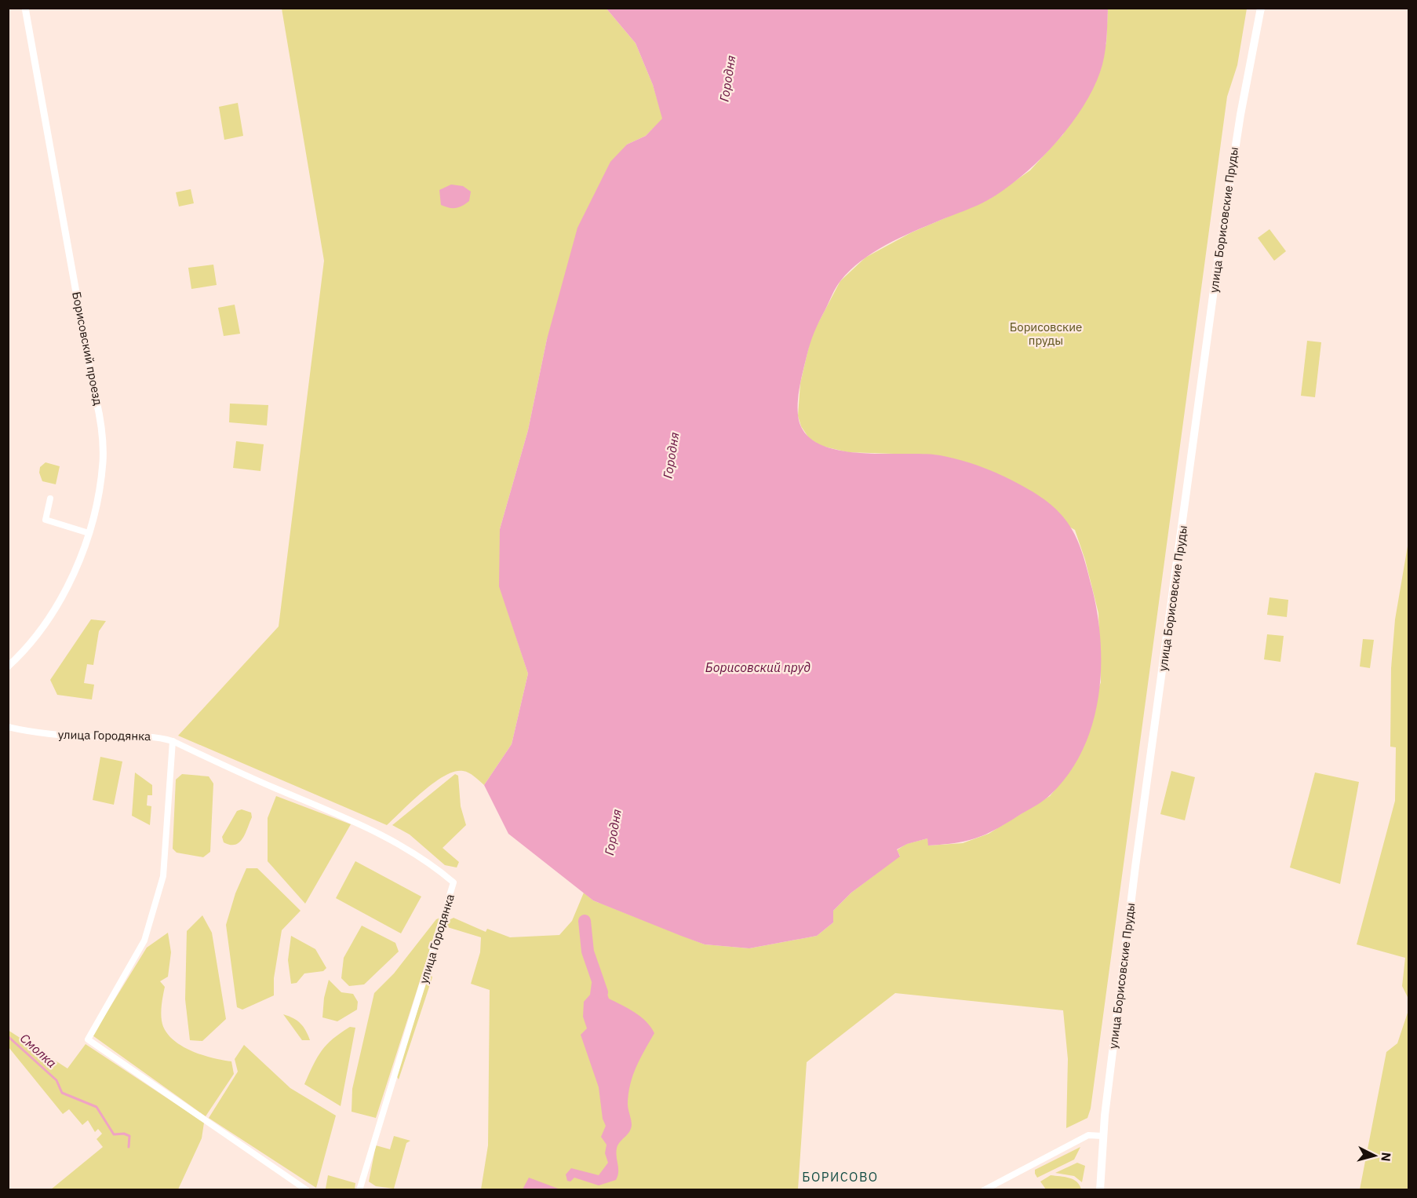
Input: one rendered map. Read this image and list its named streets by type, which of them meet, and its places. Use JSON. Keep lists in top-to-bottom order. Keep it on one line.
{"streets":{"main road":["улица Борисовские Пруды"],"street":["Борисовский проезд","улица Городянка"]},"districts":["БОРИСОВО"],"water":["Городня","Борисовский пруд","Смолка"],"parks":["Борисовские пруды"],"north":"right"}
